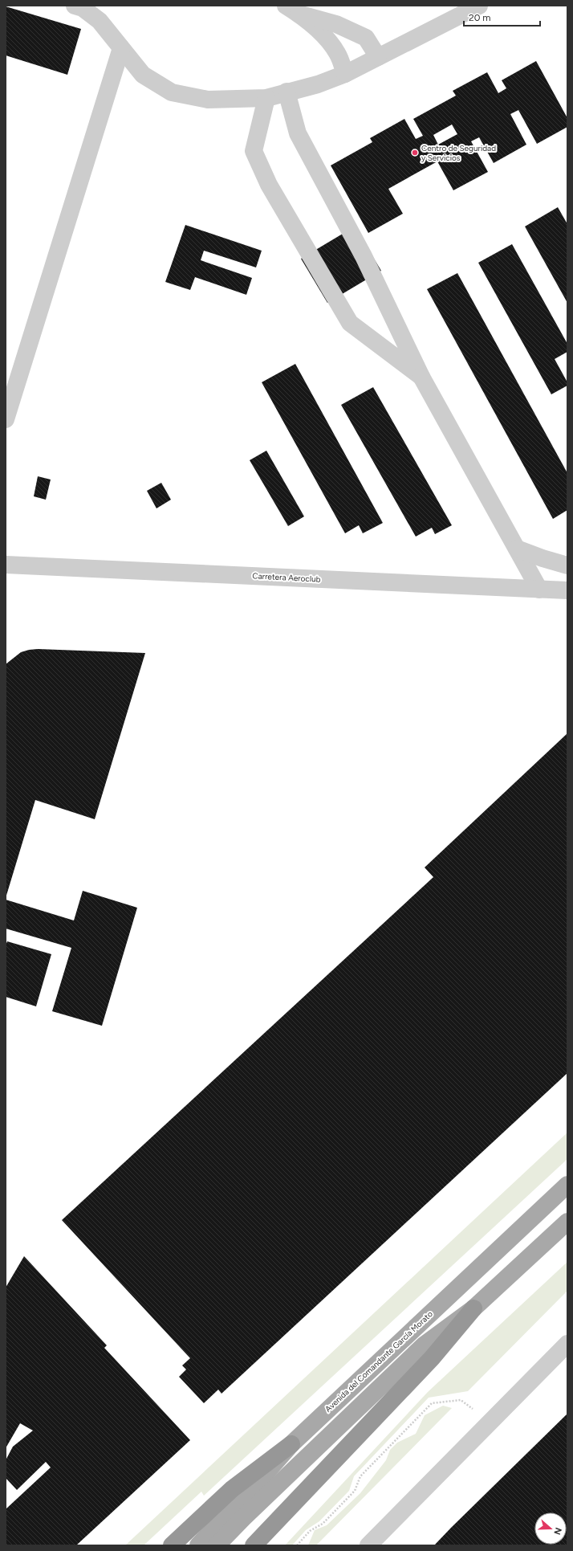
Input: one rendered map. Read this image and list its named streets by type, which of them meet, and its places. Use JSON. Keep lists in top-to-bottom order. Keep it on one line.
{"streets":{"main road":["Avenida del Comandante García Morato"],"street":["Carretera Aeroclub"]},"places":["Centro de Seguridad y Servicios"],"scale_bar":"20 m","north":"right"}
